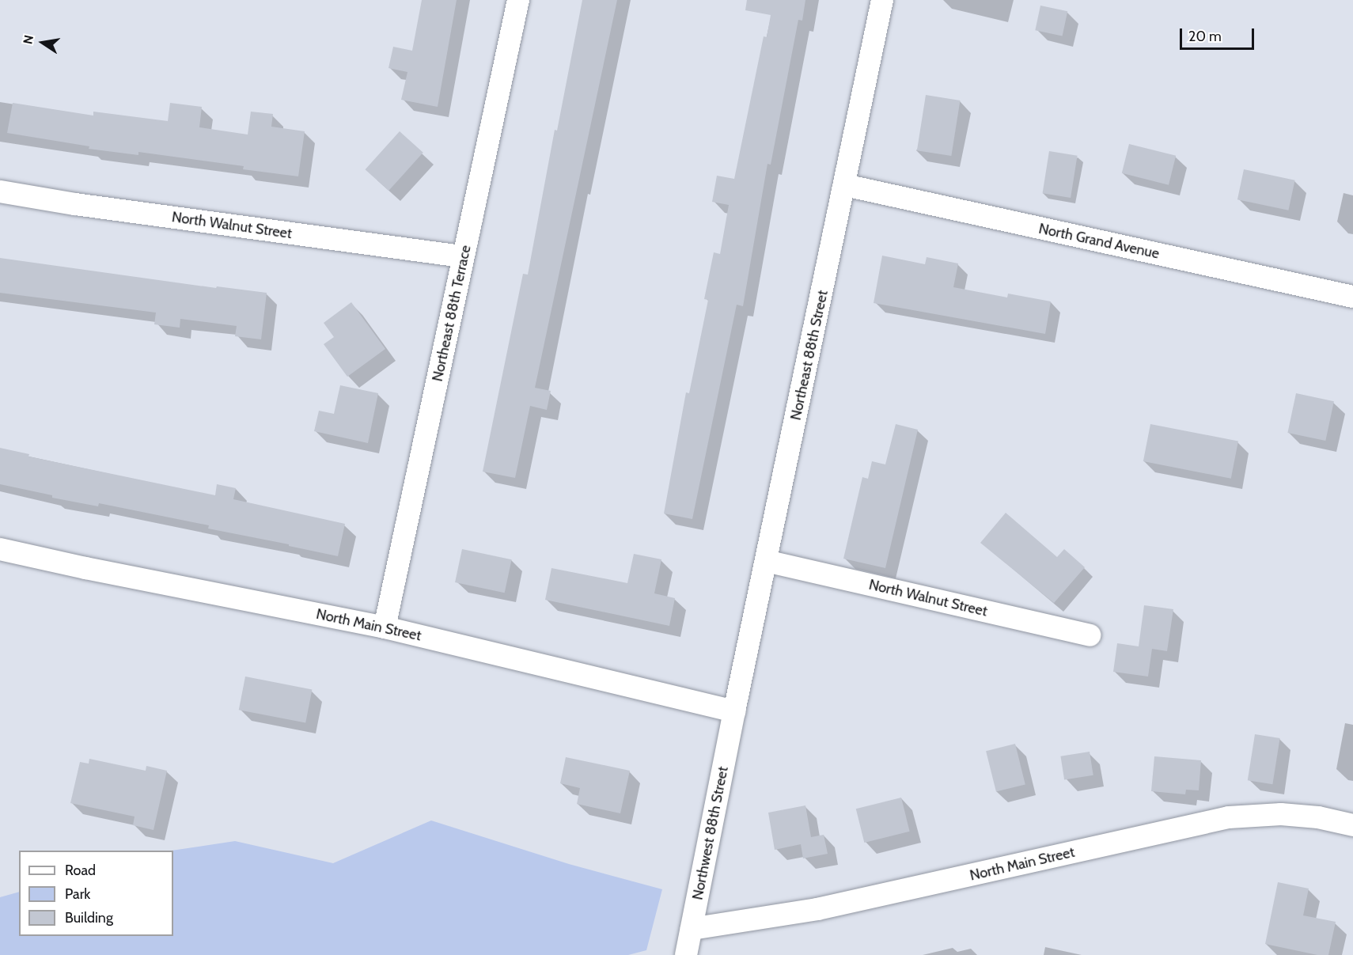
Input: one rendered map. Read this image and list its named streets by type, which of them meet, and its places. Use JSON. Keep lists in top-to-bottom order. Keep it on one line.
{"streets":{"street":["North Walnut Street","North Grand Avenue","Northeast 88th Terrace","Northeast 88th Street","North Main Street","Northwest 88th Street"]},"crossings":[["North Walnut Street","Northeast 88th Terrace"],["North Walnut Street","Northeast 88th Street"],["North Grand Avenue","Northeast 88th Street"],["Northeast 88th Terrace","North Main Street"],["Northeast 88th Street","North Main Street"],["Northeast 88th Street","Northwest 88th Street"],["North Main Street","Northwest 88th Street"]],"legend":["Road","Park","Building"],"scale_bar":"20 m","north":"left"}
